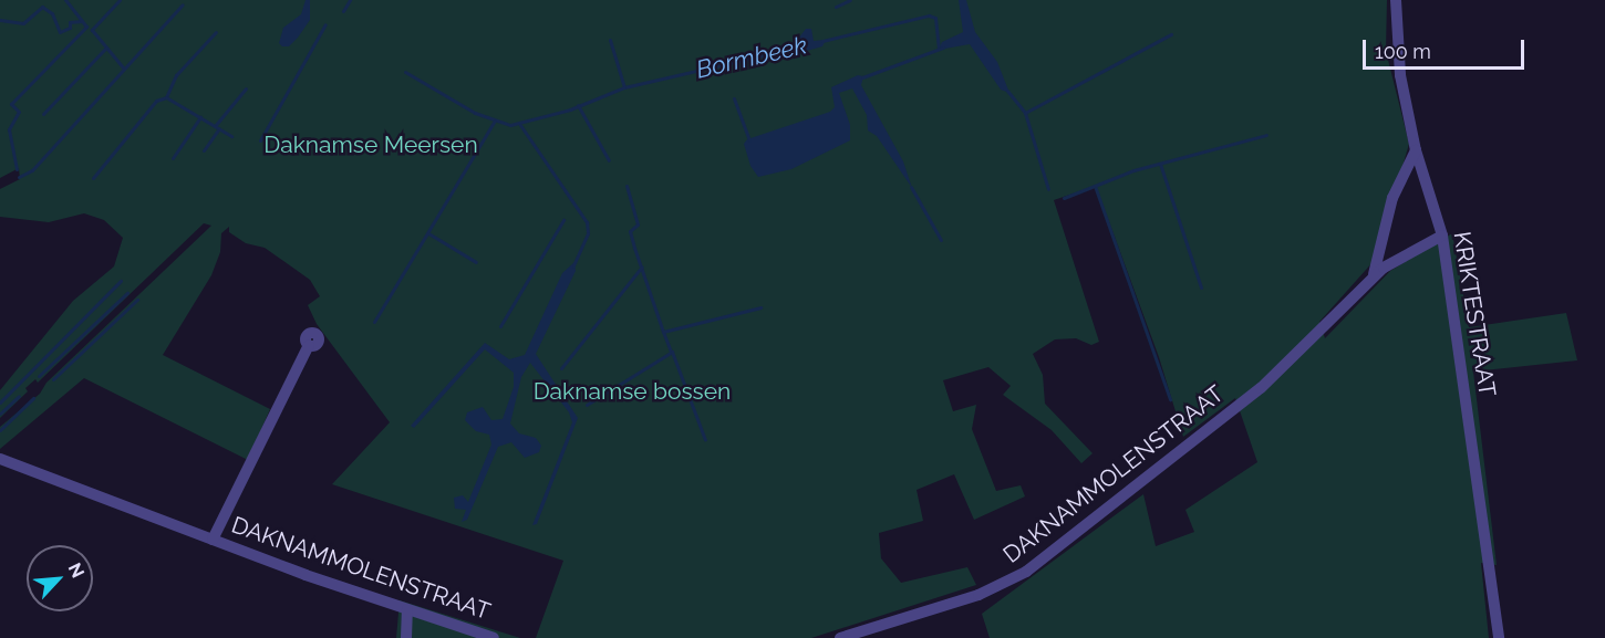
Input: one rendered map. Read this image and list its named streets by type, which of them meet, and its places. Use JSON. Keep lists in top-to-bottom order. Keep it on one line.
{"streets":{"street":["KRIKTESTRAAT","DAKNAMMOLENSTRAAT"]},"crossings":[["KRIKTESTRAAT","DAKNAMMOLENSTRAAT"]],"water":["Bormbeek"],"parks":["Daknamse Meersen","Daknamse bossen"],"scale_bar":"100 m","north":"top right"}
